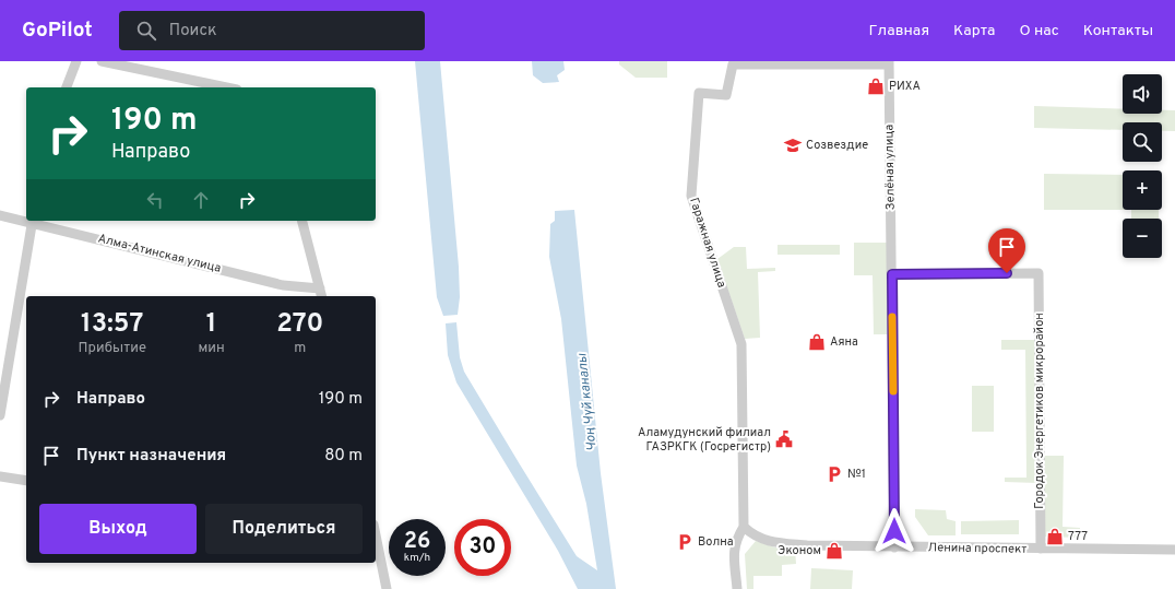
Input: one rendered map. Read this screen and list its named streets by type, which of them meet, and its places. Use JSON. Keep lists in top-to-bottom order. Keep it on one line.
{"streets":{"street":["Зелёная улица","Гаражная улица","Алма-Атинская улица","Городок Энергетиков микрорайон","Ленина проспект"]},"crossings":[["Зелёная улица","Гаражная улица"],["Зелёная улица","Городок Энергетиков микрорайон"],["Зелёная улица","Ленина проспект"],["Гаражная улица","Ленина проспект"],["Городок Энергетиков микрорайон","Ленина проспект"]],"water":["Чоң Чүй каналы"],"places":{"shop":["РИХА","Аяна","777","Эконом"],"school or university":["Созвездие"],"public building":["Аламудунский филиал ГАЗРКГК (Госрегистр)"],"parking":["№1","Волна"]},"page":{"header":"GoPilot","search":"Поиск","nav":["Главная","Карта","О нас","Контакты"],"map_buttons":["+","−"],"turn":["190 m","Направо"],"eta":["13:57","Прибытие","1","мин","270","m"],"list":[{"name":"Направо","value":"190 m"},{"name":"Пункт назначения","value":"80 m"}],"buttons":["Выход","Поделиться"],"speed":"26 km/h","limit":"30"}}
